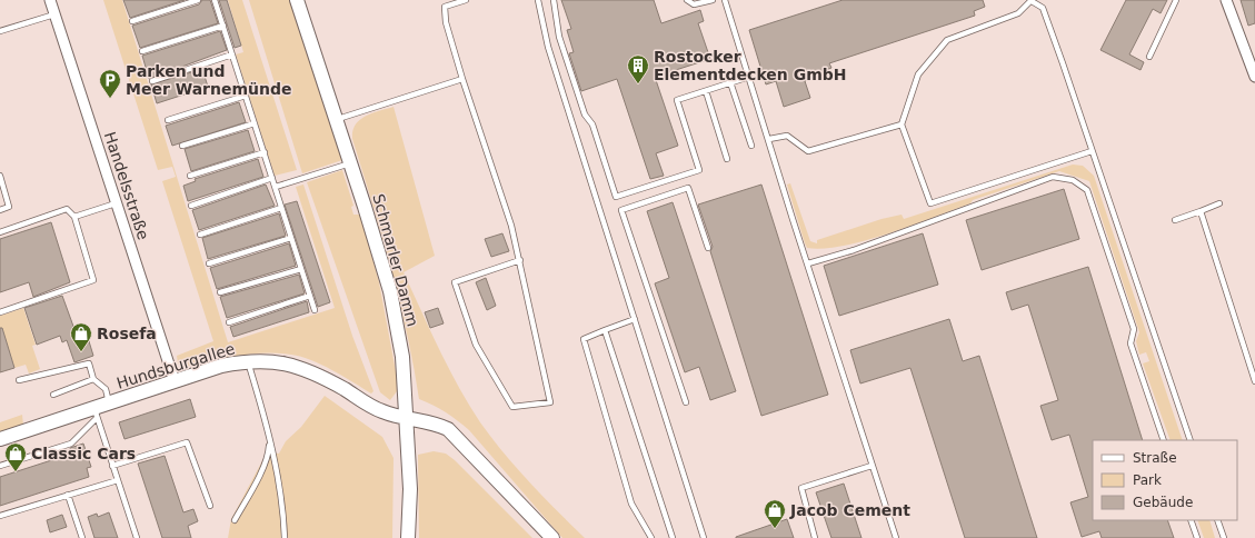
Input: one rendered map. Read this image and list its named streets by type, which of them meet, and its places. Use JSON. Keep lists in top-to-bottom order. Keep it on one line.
{"streets":{"street":["Handelsstraße","Schmarler Damm","Hundsburgallee"]},"crossings":[["Handelsstraße","Hundsburgallee"],["Schmarler Damm","Hundsburgallee"]],"places":{"building":["Rostocker Elementdecken GmbH"],"parking":["Parken und Meer Warnemünde"],"shop":["Rosefa","Classic Cars","Jacob Cement"]},"legend":["Straße","Park","Gebäude"]}
